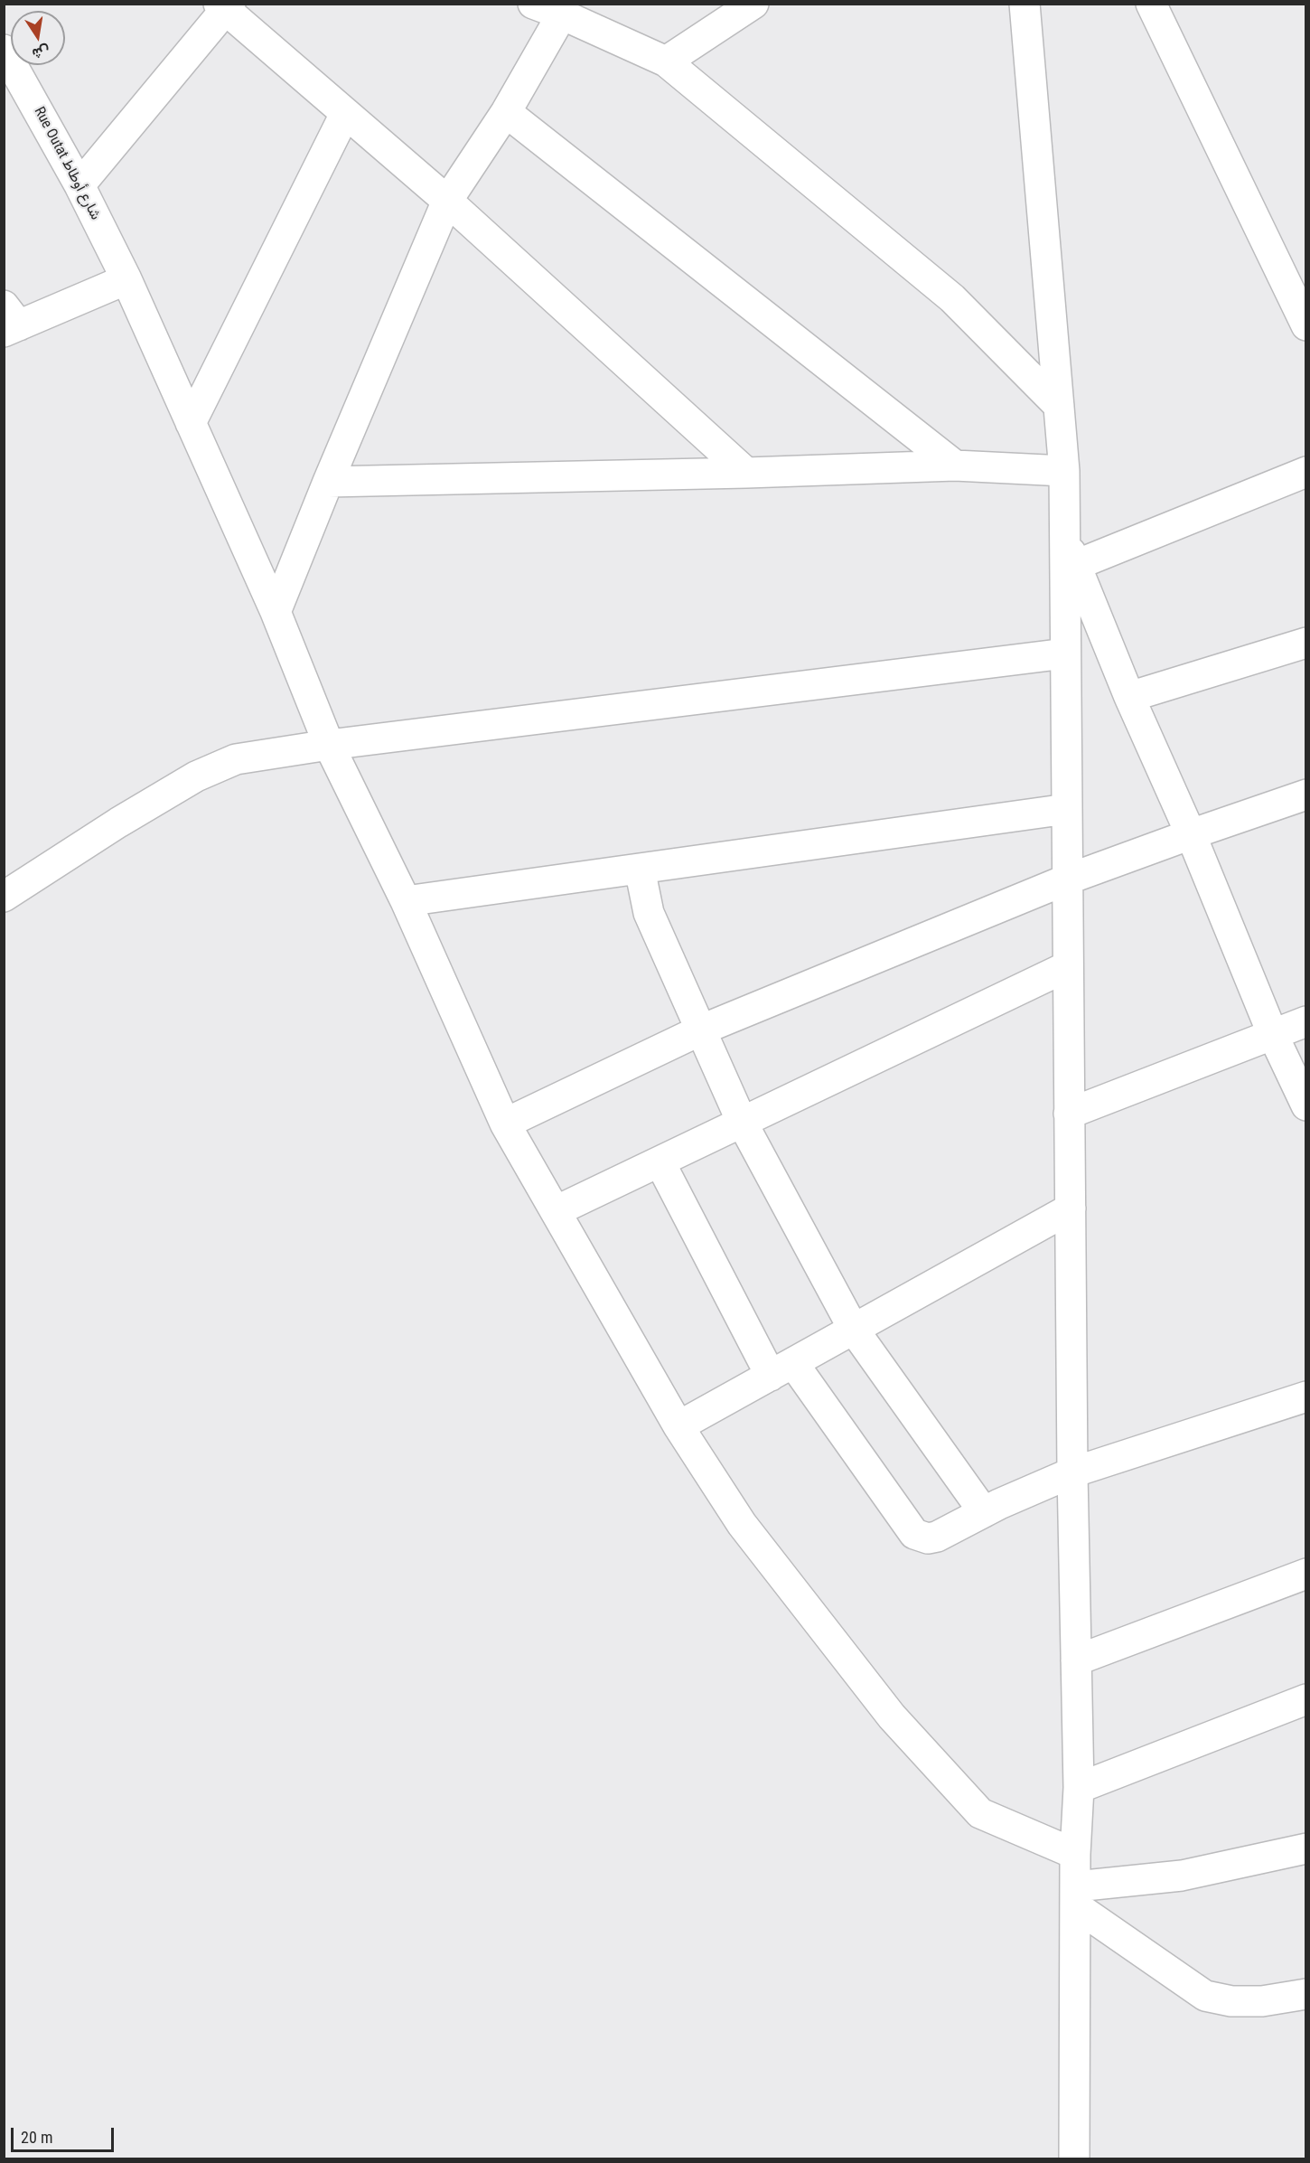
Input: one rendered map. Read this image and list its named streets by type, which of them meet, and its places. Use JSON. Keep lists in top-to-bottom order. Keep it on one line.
{"streets":{"street":["Rue Outat شارع أوطاط"]},"scale_bar":"20 m","north":"bottom"}
